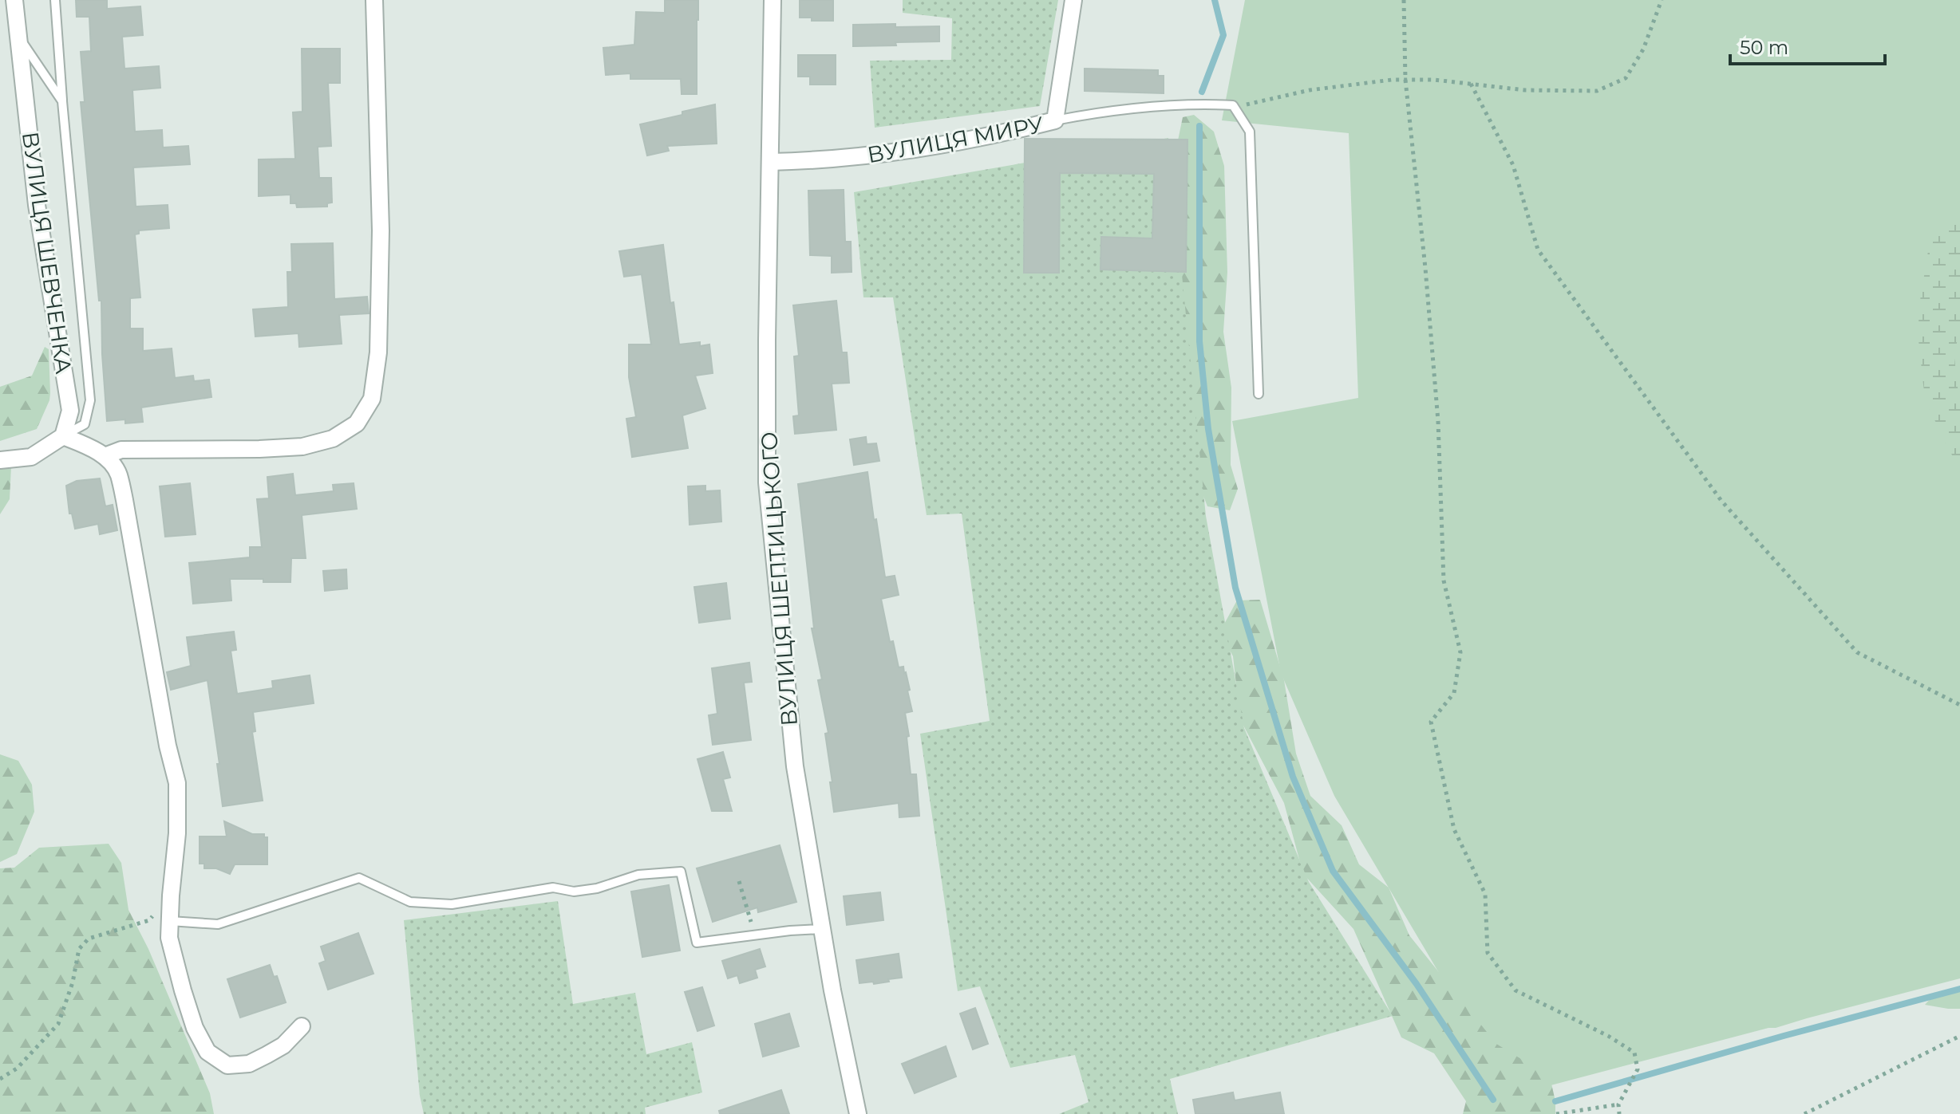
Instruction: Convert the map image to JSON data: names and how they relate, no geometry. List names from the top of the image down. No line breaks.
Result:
{"streets":{"street":["ВУЛИЦЯ МИРУ","ВУЛИЦЯ ШЕВЧЕНКА","ВУЛИЦЯ ШЕПТИЦЬКОГО"]},"crossings":[["ВУЛИЦЯ МИРУ","ВУЛИЦЯ ШЕПТИЦЬКОГО"]],"scale_bar":"50 m"}
